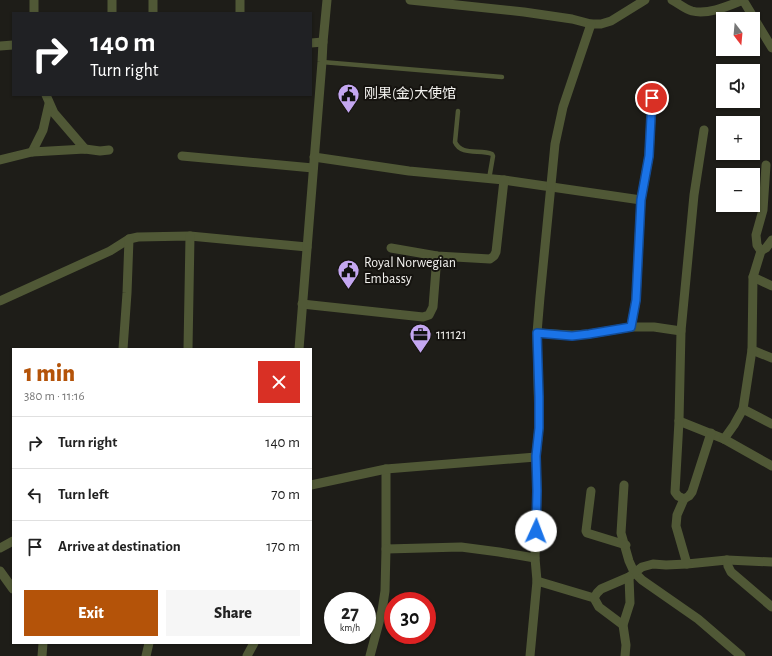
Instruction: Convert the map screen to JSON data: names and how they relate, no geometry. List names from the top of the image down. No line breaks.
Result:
{"places":{"public building":["刚果(金)大使馆","Royal Norwegian Embassy"],"office":["111121"]},"north":"bottom","page":{"map_buttons":["+","−"],"turn":["140 m","Turn right"],"heading":["1 min","380 m · 11:16"],"list":[{"name":"Turn right","value":"140 m"},{"name":"Turn left","value":"70 m"},{"name":"Arrive at destination","value":"170 m"}],"buttons":["Exit","Share"],"speed":"27 km/h","limit":"30"}}
